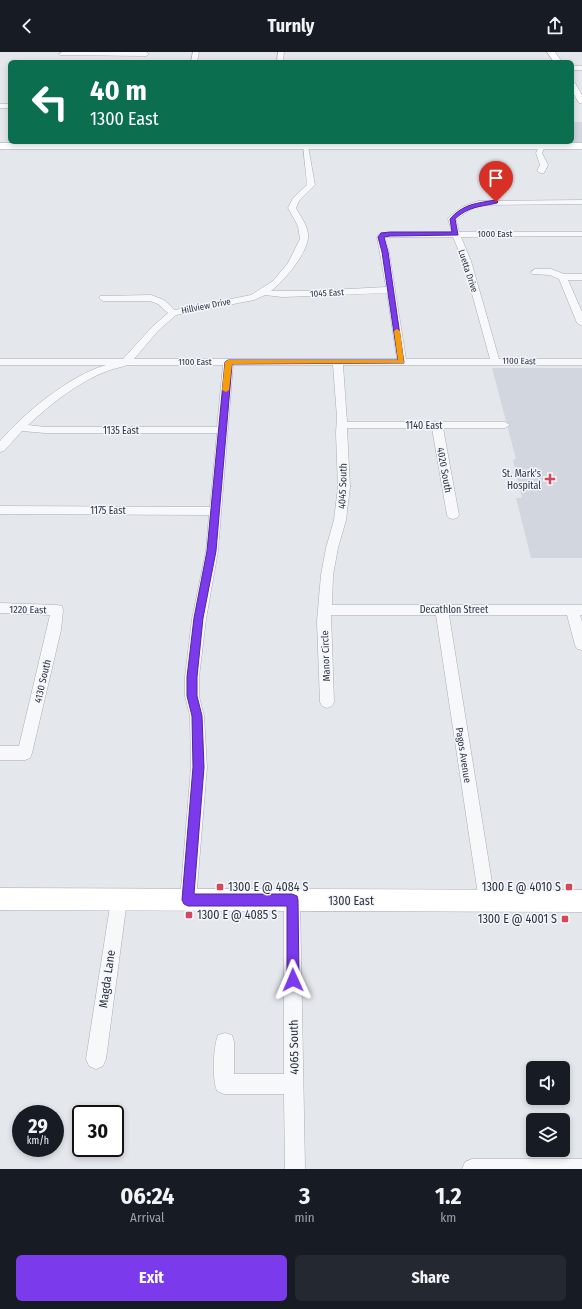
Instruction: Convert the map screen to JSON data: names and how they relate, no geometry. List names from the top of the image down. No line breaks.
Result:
{"streets":{"main road":["1300 East"],"street":["1000 East","Luetta Drive","1045 East","Hillview Drive","1100 East","1140 East","1135 East","4020 South","4045 South","1175 East","1220 East","Decathlon Street","Manor Circle","4130 South","Pagos Avenue","Magda Lane","4065 South"]},"crossings":[["1000 East","Luetta Drive"],["1000 East","1045 East"],["Luetta Drive","1100 East"],["1045 East","Hillview Drive"],["Hillview Drive","1100 East"],["Hillview Drive","1135 East"],["1100 East","4045 South"],["1140 East","4020 South"],["1140 East","4045 South"],["4045 South","Decathlon Street"],["4045 South","Manor Circle"],["1220 East","4130 South"],["Decathlon Street","Manor Circle"],["Decathlon Street","Pagos Avenue"],["Pagos Avenue","1300 East"],["1300 East","Magda Lane"],["1300 East","4065 South"]],"places":{"health":["St. Mark's Hospital"],"transit":["1300 E @ 4084 S","1300 E @ 4010 S","1300 E @ 4085 S","1300 E @ 4001 S"]},"page":{"header":"Turnly","turn":["40 m","1300 East"],"speed":"29 km/h","limit":"30","eta":["06:24","Arrival","3","min","1.2","km"],"buttons":["Exit","Share"]}}
